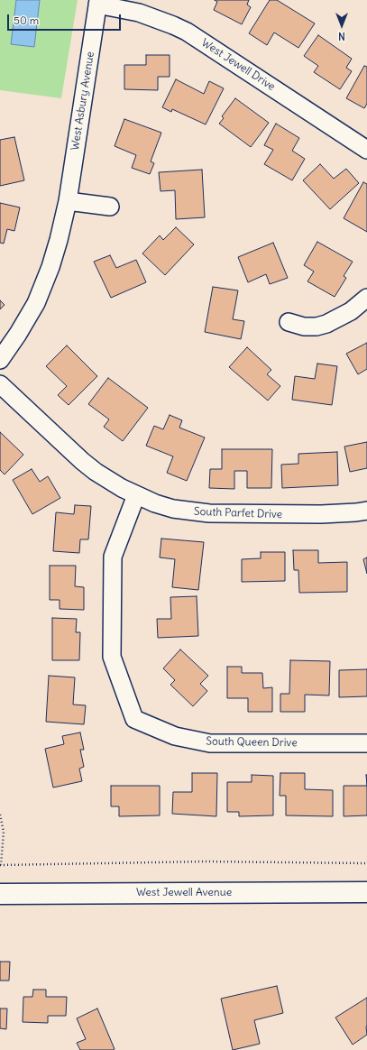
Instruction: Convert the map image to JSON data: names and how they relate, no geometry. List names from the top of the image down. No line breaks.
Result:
{"streets":{"main road":["West Jewell Avenue"],"street":["West Jewell Drive","West Asbury Avenue","South Parfet Drive","South Queen Drive"]},"crossings":[["West Jewell Drive","West Asbury Avenue"],["South Parfet Drive","South Queen Drive"]],"scale_bar":"50 m","north":"bottom"}
